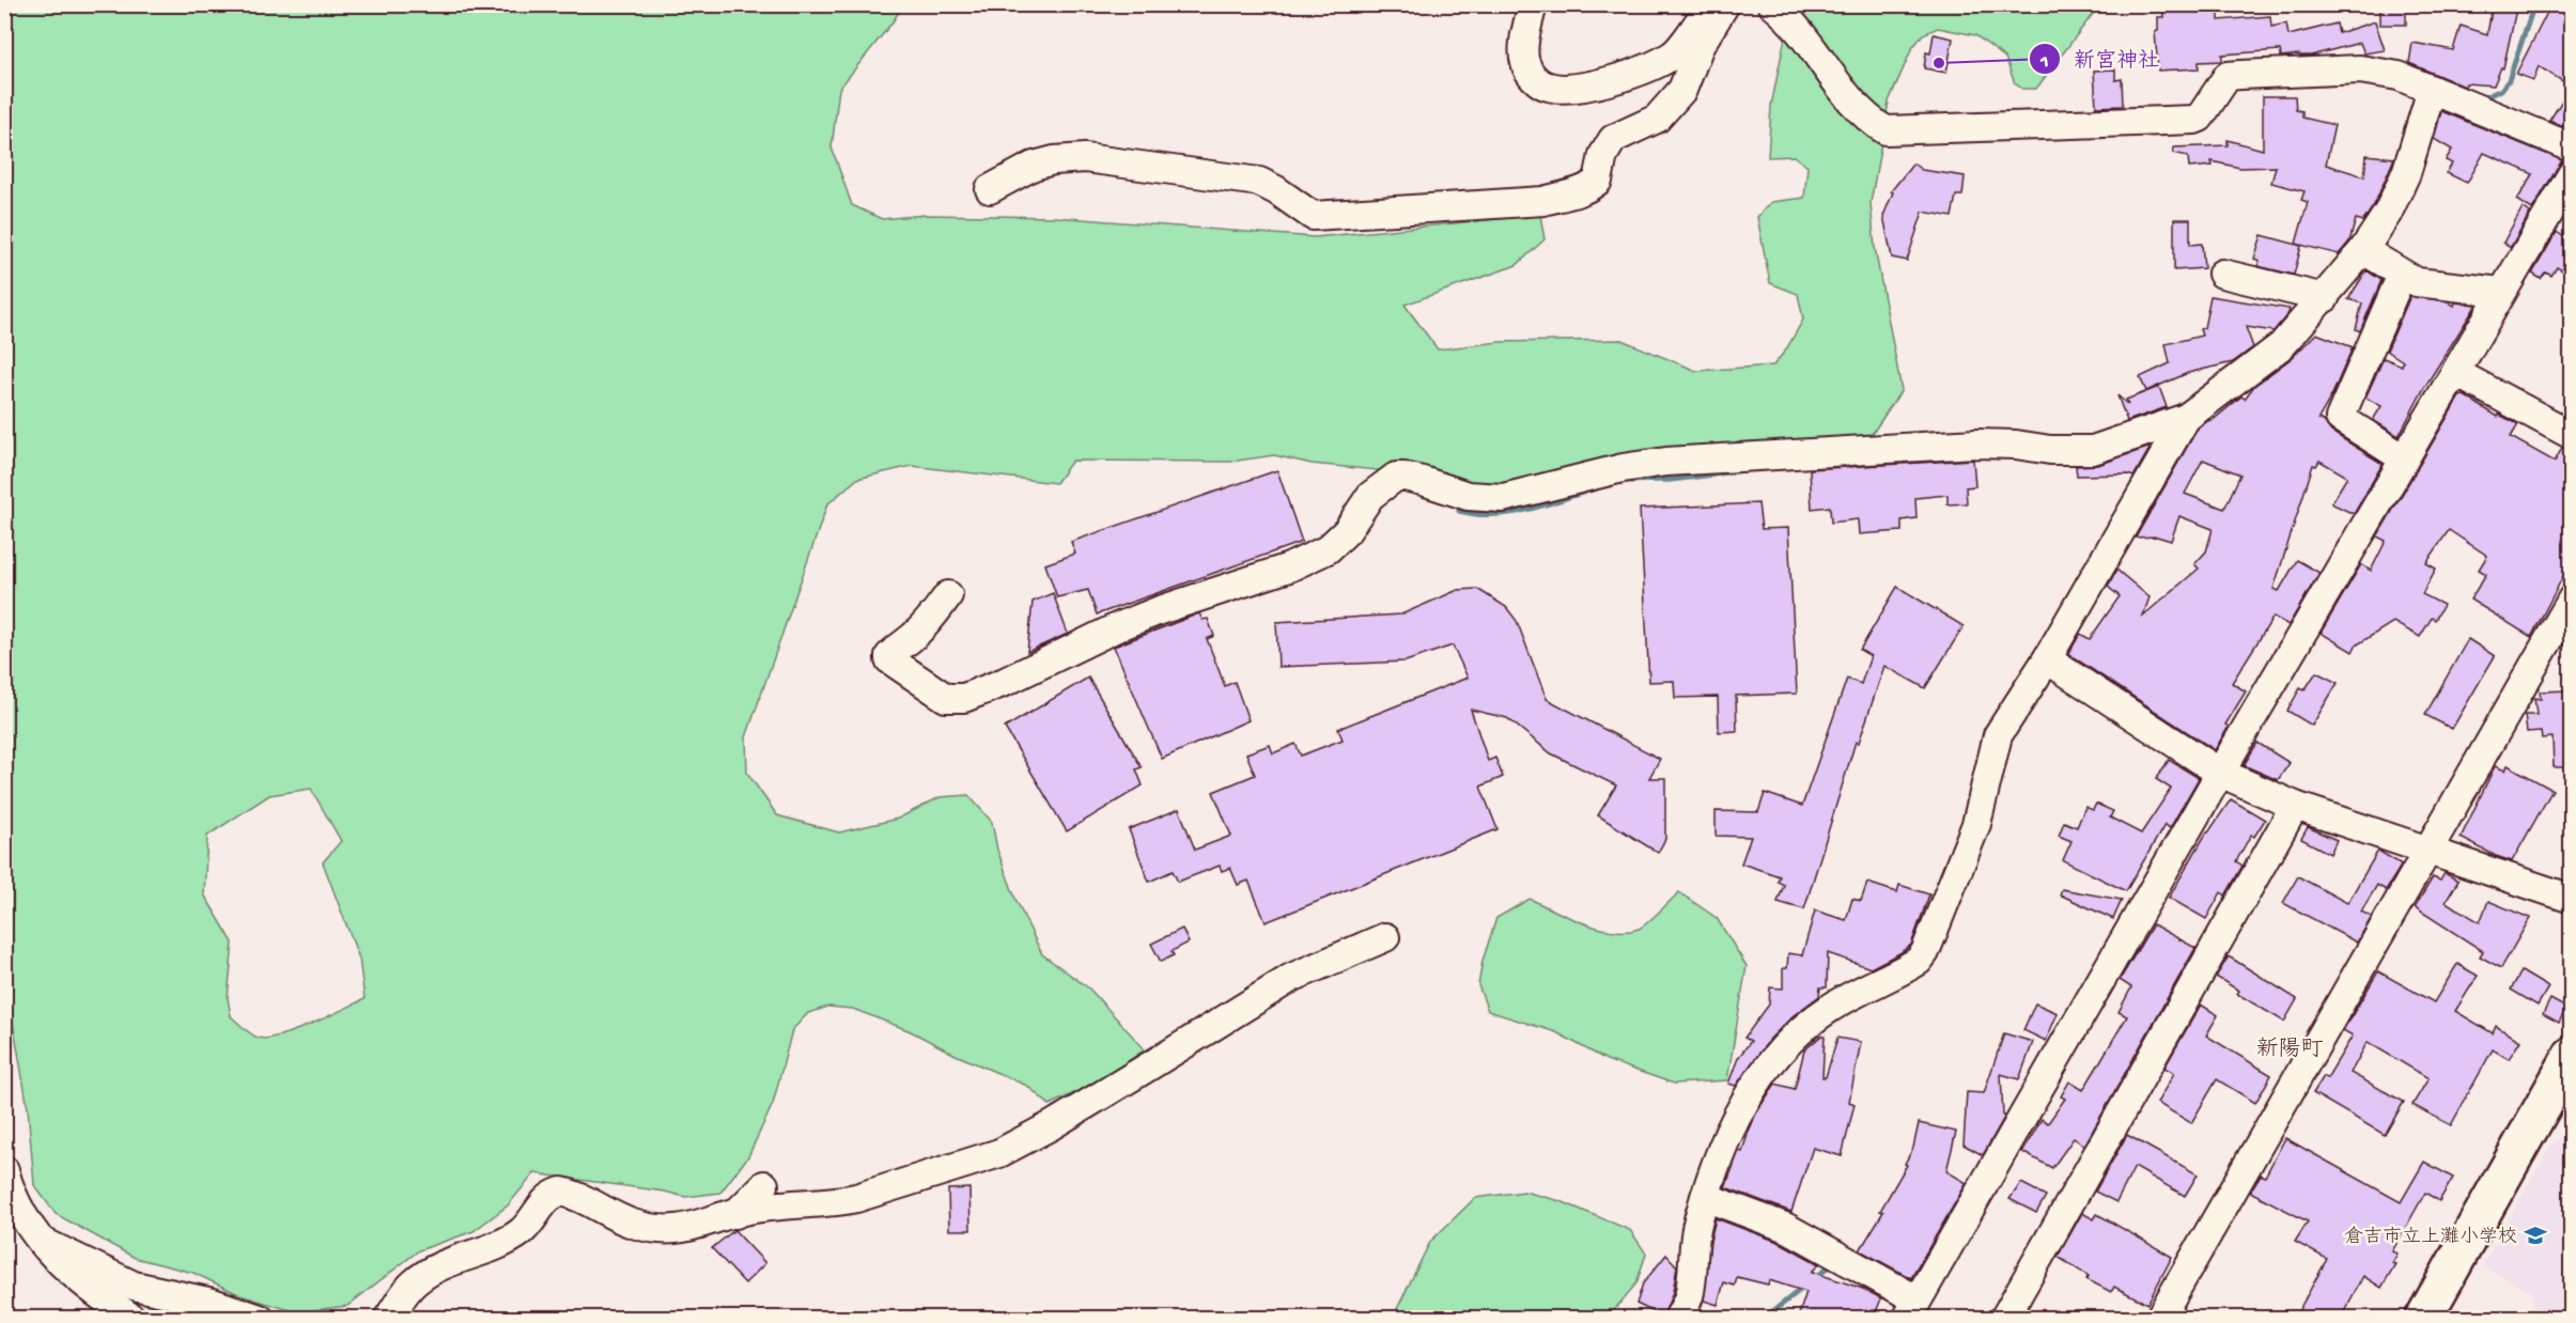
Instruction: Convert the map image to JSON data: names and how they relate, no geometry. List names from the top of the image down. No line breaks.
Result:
{"districts":["新陽町"],"places":{"other":["新宮神社"],"school or university":["倉吉市立上灘小学校"]}}
